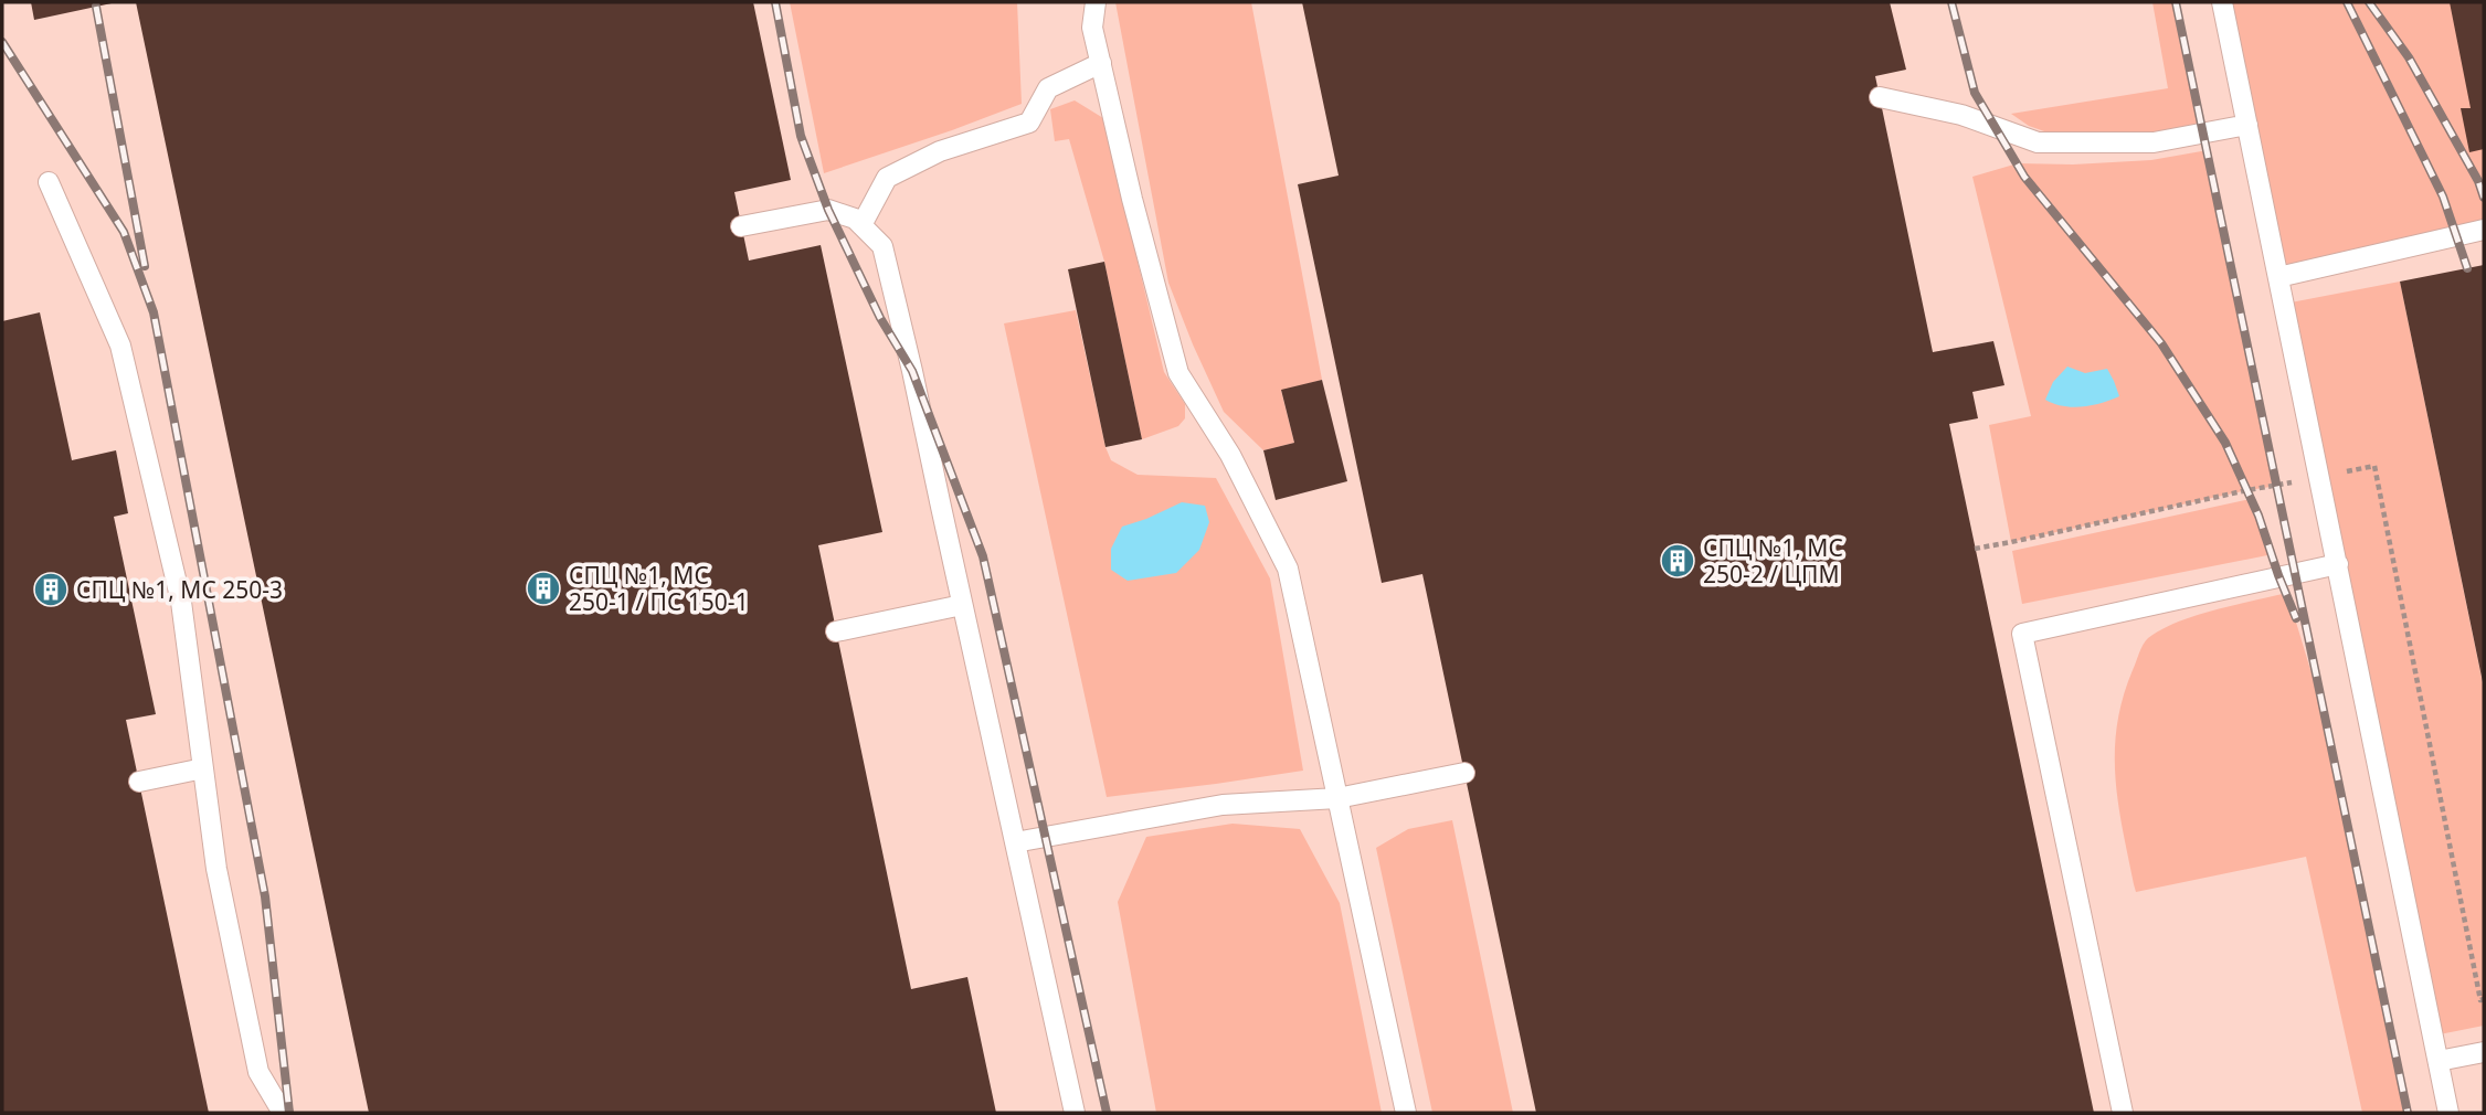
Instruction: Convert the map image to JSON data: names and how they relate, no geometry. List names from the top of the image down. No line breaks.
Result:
{"places":{"building":["СПЦ №1, МС 250-2 / ЦПМ","СПЦ №1, МС 250-1 / ПС 150-1","СПЦ №1, МС 250-3"]}}
